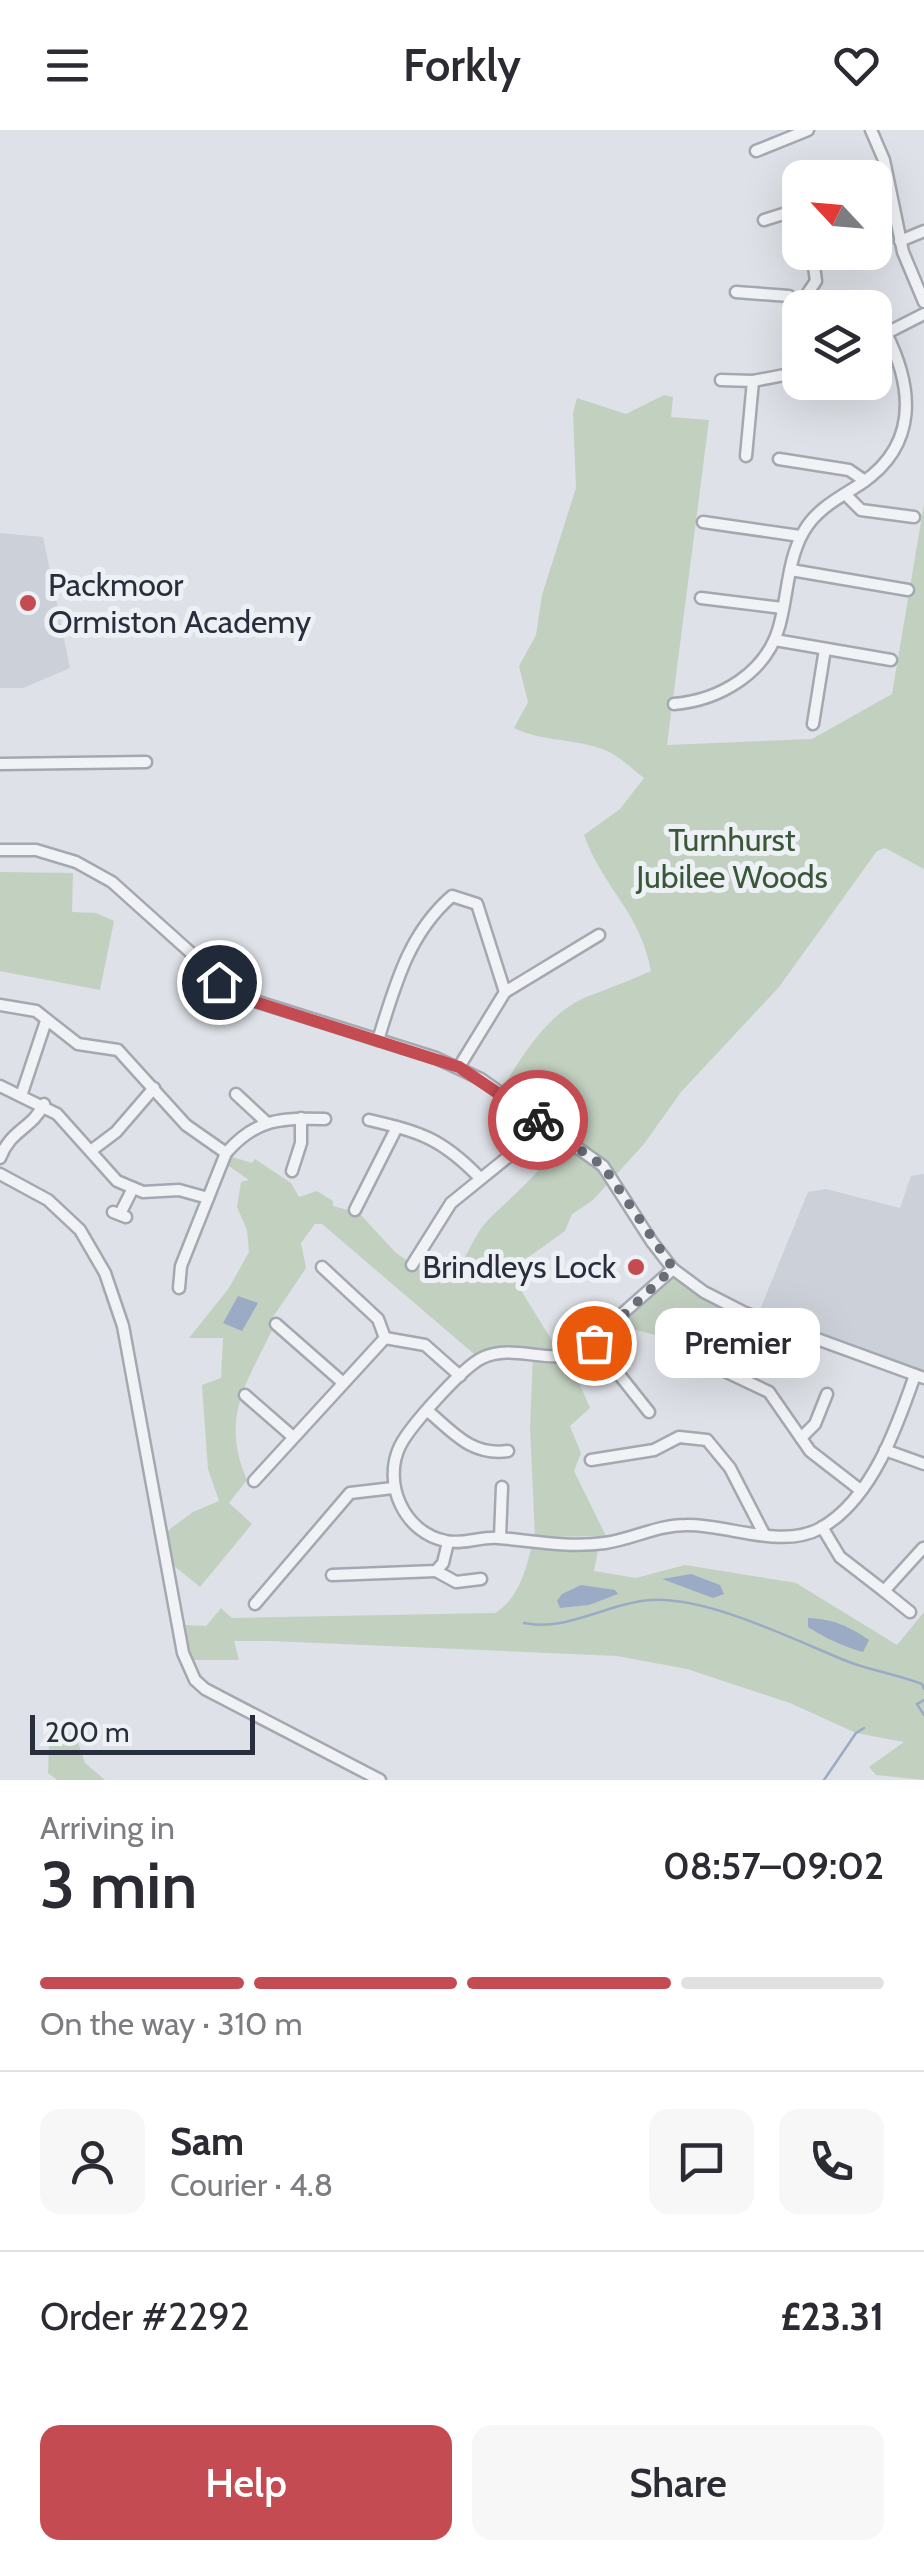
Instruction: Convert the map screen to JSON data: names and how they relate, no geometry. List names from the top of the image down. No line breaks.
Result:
{"parks":["Turnhurst Jubilee Woods"],"places":["Packmoor Ormiston Academy","Brindleys Lock","Premier"],"scale_bar":"200 m","north":"top left","page":{"header":"Forkly","bubble":"Premier","scale":"200 m","heading":["3 min","Arriving in","08:57–09:02"],"panel":["Sam","Courier · 4.8","Order #2292","£23.31"],"bar":"On the way · 310 m","buttons":["Help","Share"]}}
